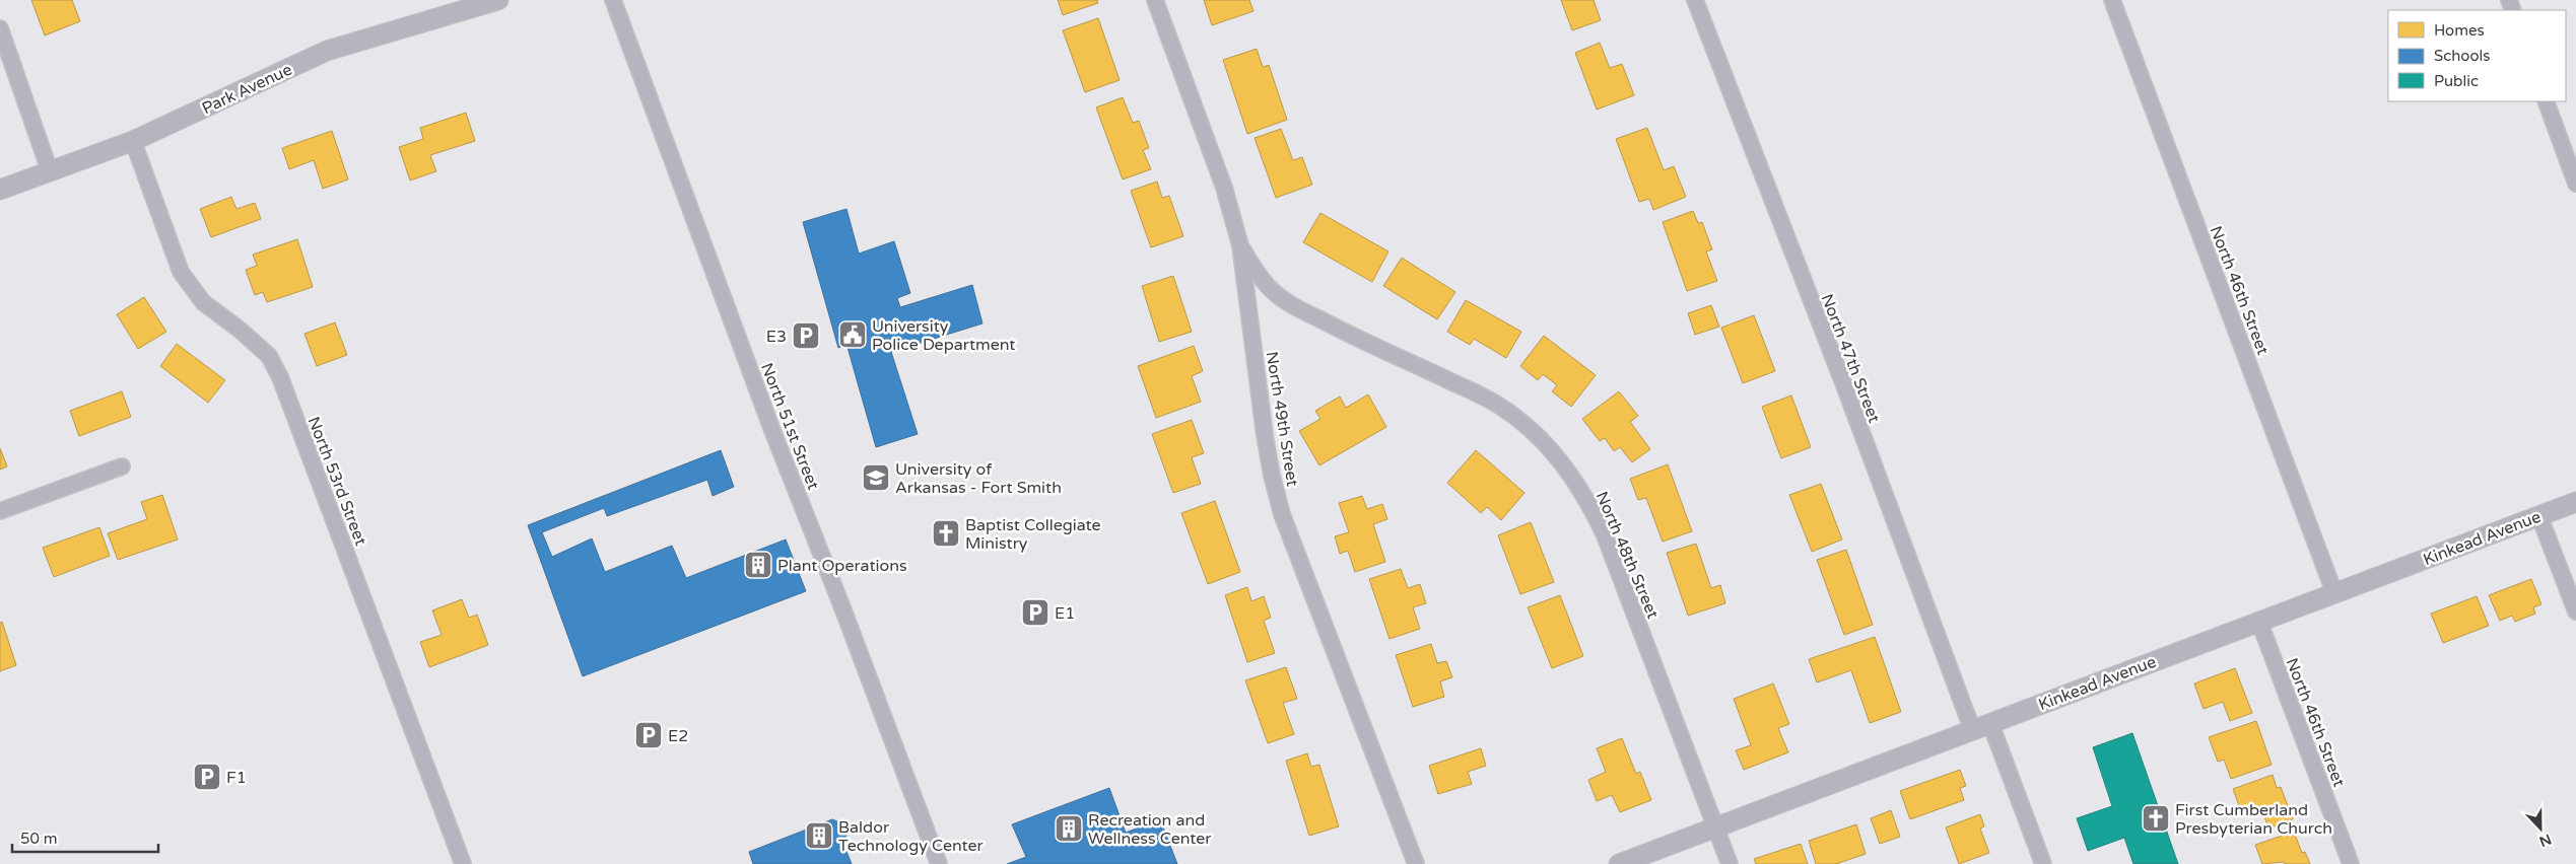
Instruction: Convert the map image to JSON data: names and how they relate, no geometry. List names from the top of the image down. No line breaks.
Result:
{"streets":{"street":["Park Avenue","North 46th Street","North 47th Street","North 49th Street","North 51st Street","North 53rd Street","Kinkead Avenue","North 48th Street"]},"crossings":[["Park Avenue","North 53rd Street"],["North 46th Street","Kinkead Avenue"],["North 47th Street","Kinkead Avenue"],["North 49th Street","North 48th Street"],["Kinkead Avenue","North 48th Street"]],"places":{"public building":["University Police Department"],"parking":["E3","E1","E2","F1"],"school or university":["University of Arkansas - Fort Smith"],"church":["Baptist Collegiate Ministry","First Cumberland Presbyterian Church"],"building":["Plant Operations","Recreation and Wellness Center","Baldor Technology Center"]},"legend":["Homes","Schools","Public"],"scale_bar":"50 m","north":"bottom"}
